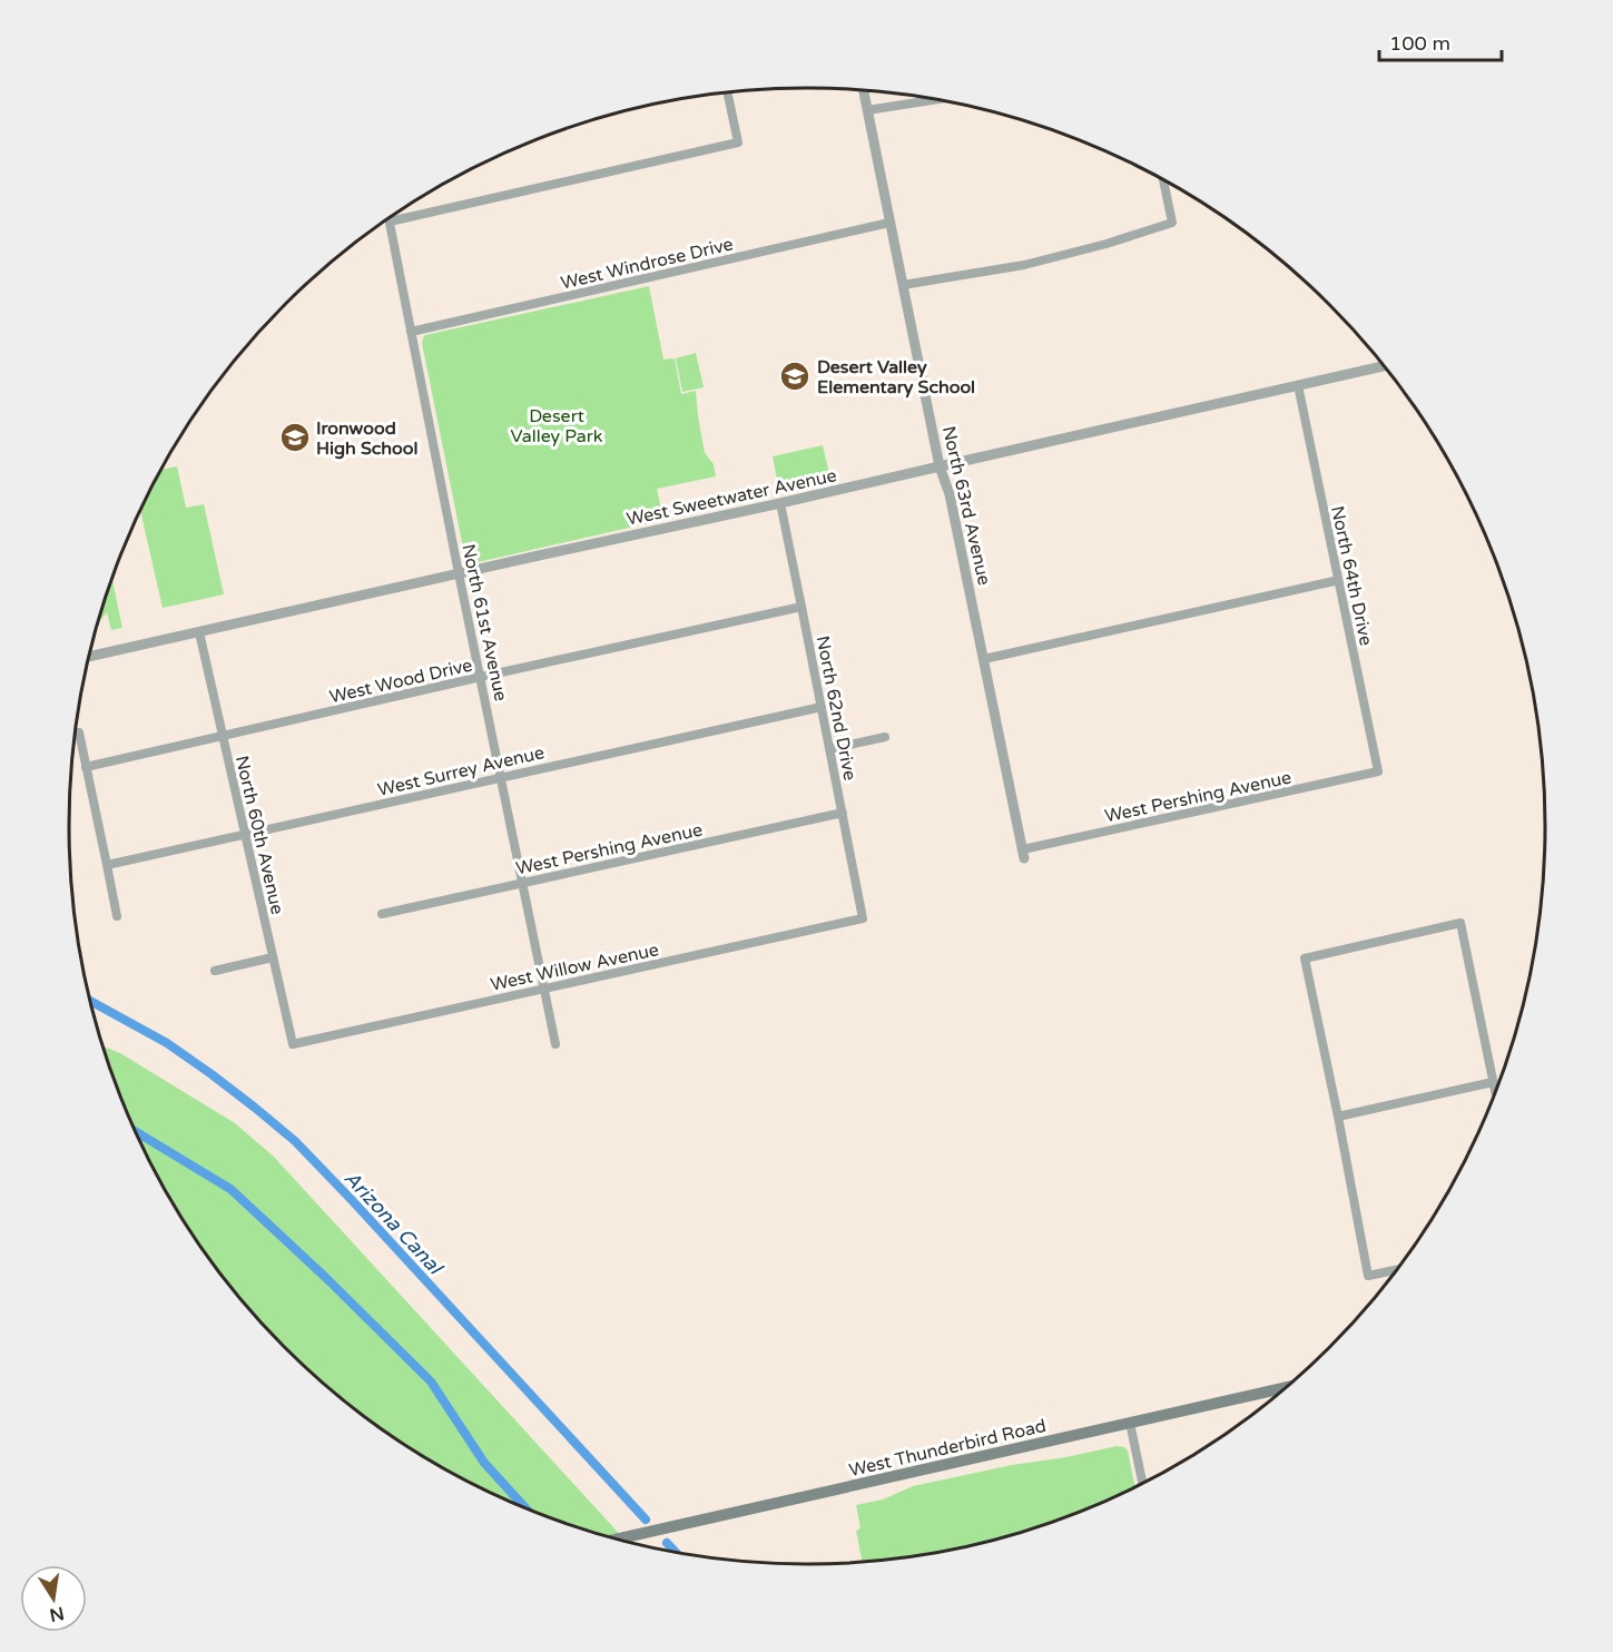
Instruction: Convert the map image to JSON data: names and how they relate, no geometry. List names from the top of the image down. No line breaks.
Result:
{"streets":{"main road":["West Thunderbird Road"],"street":["West Windrose Drive","West Sweetwater Avenue","North 63rd Avenue","North 64th Drive","North 61st Avenue","West Wood Drive","North 62nd Drive","West Surrey Avenue","West Pershing Avenue","North 60th Avenue","West Willow Avenue"]},"crossings":[["West Windrose Drive","North 63rd Avenue"],["West Windrose Drive","North 61st Avenue"],["West Sweetwater Avenue","North 63rd Avenue"],["West Sweetwater Avenue","North 64th Drive"],["West Sweetwater Avenue","North 61st Avenue"],["West Sweetwater Avenue","North 62nd Drive"],["West Sweetwater Avenue","North 60th Avenue"],["North 63rd Avenue","West Pershing Avenue"],["North 64th Drive","West Pershing Avenue"],["North 61st Avenue","West Wood Drive"],["North 61st Avenue","West Surrey Avenue"],["North 61st Avenue","West Pershing Avenue"],["North 61st Avenue","West Willow Avenue"],["West Wood Drive","North 62nd Drive"],["West Wood Drive","North 60th Avenue"],["North 62nd Drive","West Surrey Avenue"],["North 62nd Drive","West Pershing Avenue"],["North 62nd Drive","West Willow Avenue"],["West Surrey Avenue","North 60th Avenue"],["North 60th Avenue","West Willow Avenue"]],"water":["Arizona Canal"],"parks":["Desert Valley Park"],"places":{"school or university":["Desert Valley Elementary School","Ironwood High School"]},"scale_bar":"100 m","north":"bottom"}
